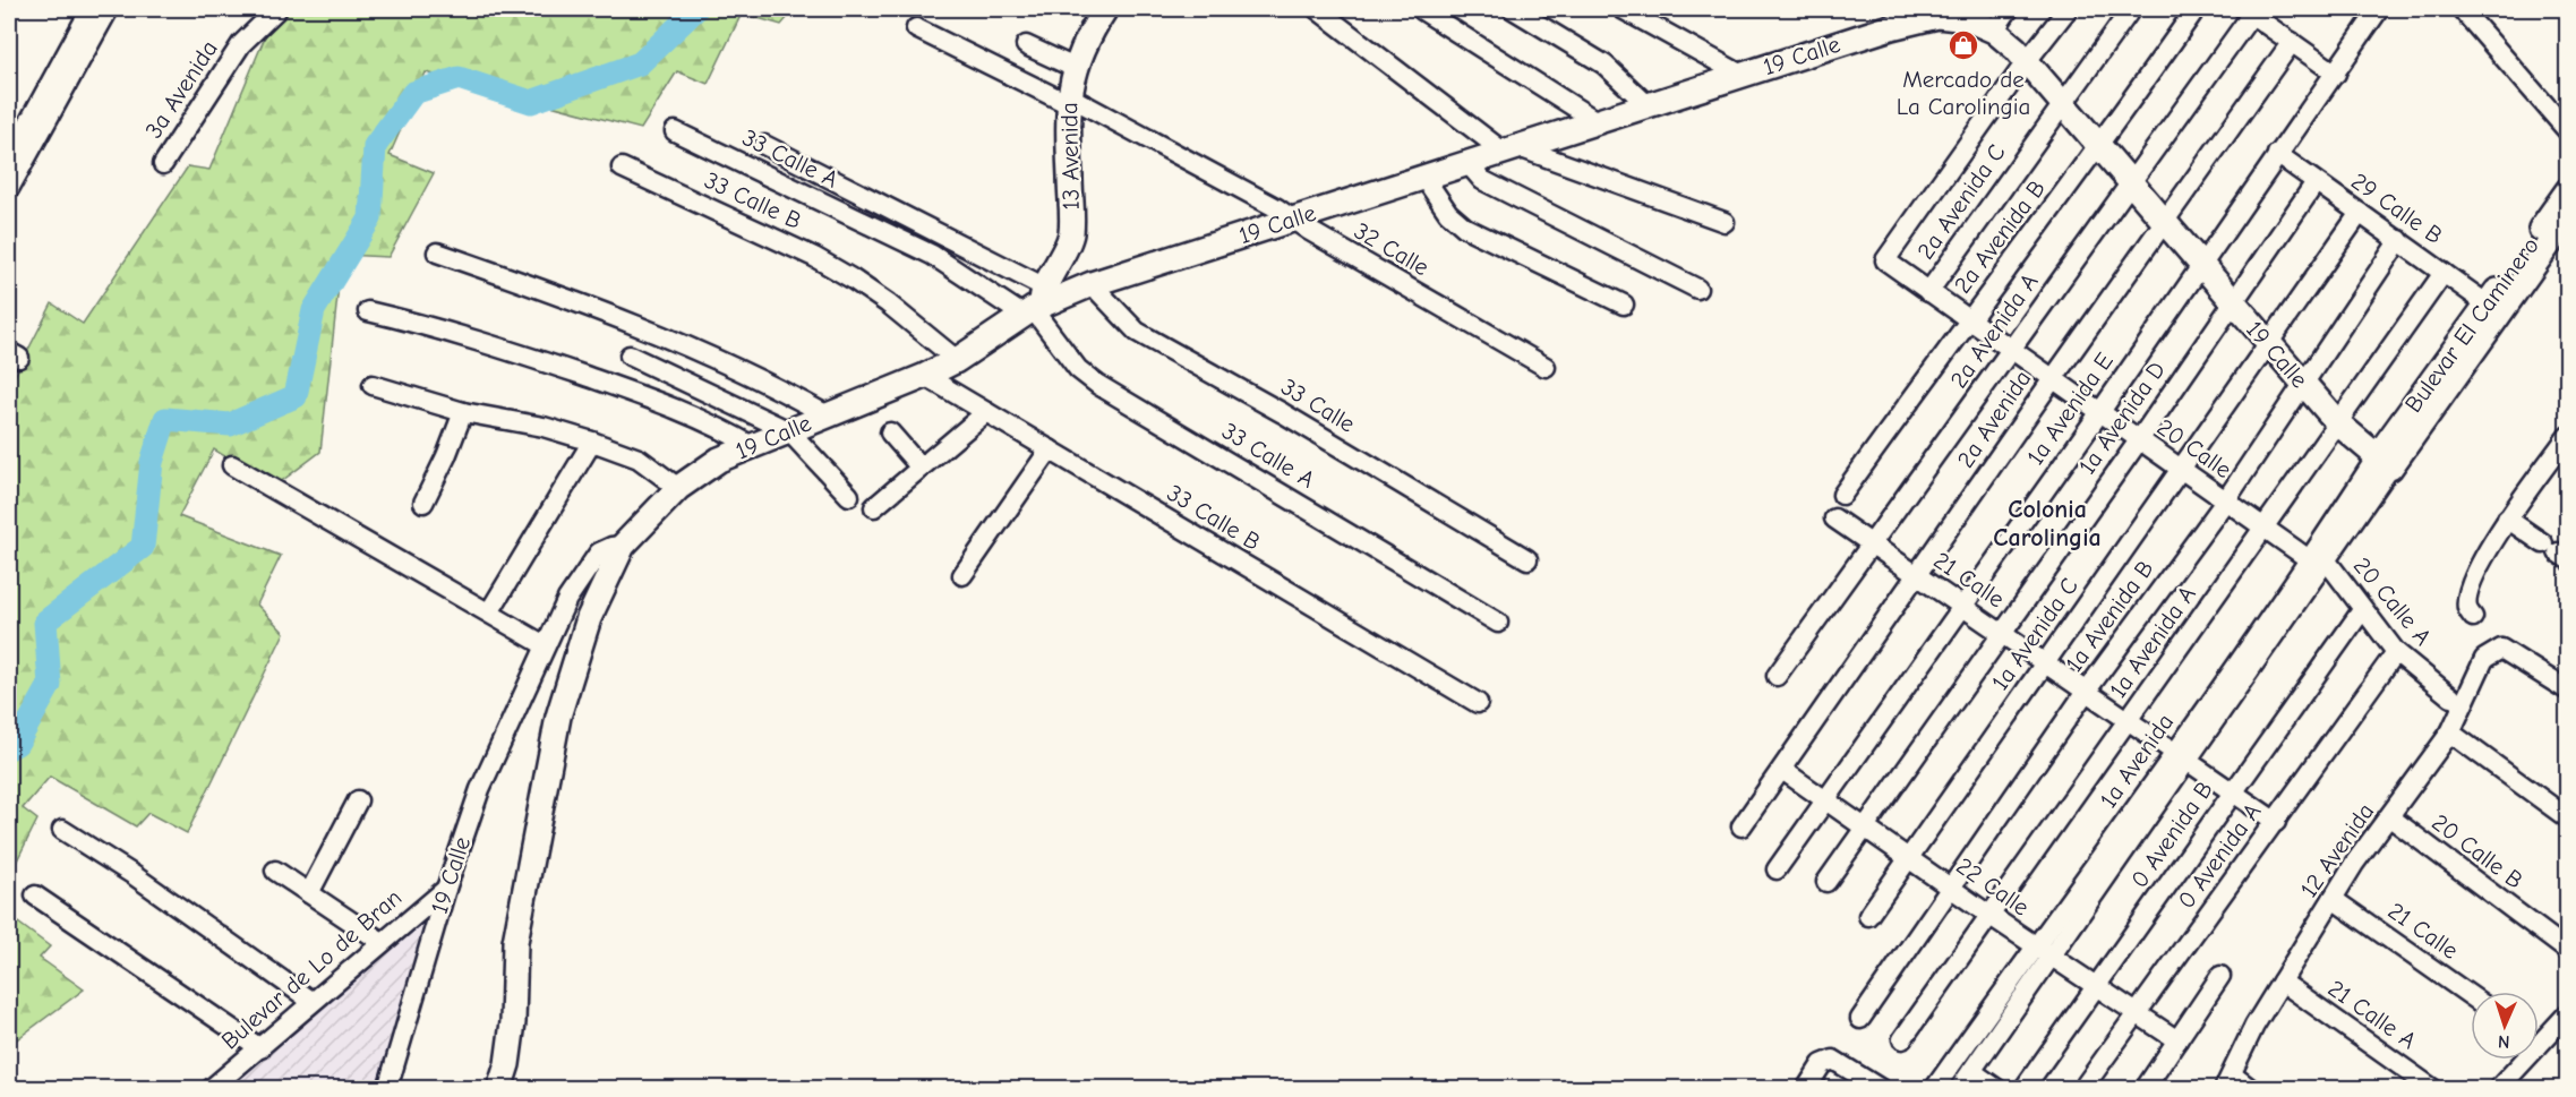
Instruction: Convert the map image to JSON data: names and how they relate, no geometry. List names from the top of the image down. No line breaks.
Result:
{"streets":{"main road":["19 Calle","13 Avenida","Bulevar El Caminero"],"street":["3a Avenida","33 Calle A","33 Calle B","2a Avenida C","29 Calle B","2a Avenida B","32 Calle","2a Avenida A","33 Calle","1a Avenida E","1a Avenida D","2a Avenida","20 Calle","21 Calle","20 Calle A","1a Avenida B","1a Avenida C","1a Avenida A","1a Avenida","0 Avenida B","12 Avenida","20 Calle B","0 Avenida A","22 Calle","Bulevar de Lo de Bran","21 Calle A"]},"crossings":[["19 Calle","13 Avenida"],["19 Calle","33 Calle A"],["19 Calle","33 Calle B"],["19 Calle","2a Avenida C"],["19 Calle","2a Avenida B"],["19 Calle","32 Calle"],["19 Calle","Bulevar El Caminero"],["19 Calle","2a Avenida A"],["19 Calle","33 Calle"],["19 Calle","1a Avenida E"],["19 Calle","1a Avenida D"],["19 Calle","2a Avenida"],["19 Calle","20 Calle"],["19 Calle","1a Avenida B"],["19 Calle","1a Avenida C"],["19 Calle","1a Avenida A"],["19 Calle","1a Avenida"],["19 Calle","Bulevar de Lo de Bran"],["13 Avenida","33 Calle A"],["13 Avenida","32 Calle"],["2a Avenida C","20 Calle"],["29 Calle B","Bulevar El Caminero"],["29 Calle B","1a Avenida E"],["29 Calle B","1a Avenida D"],["29 Calle B","1a Avenida B"],["29 Calle B","1a Avenida C"],["29 Calle B","1a Avenida A"],["2a Avenida B","20 Calle"],["Bulevar El Caminero","1a Avenida"],["2a Avenida A","20 Calle"],["2a Avenida A","21 Calle"],["1a Avenida E","20 Calle"],["1a Avenida E","21 Calle"],["1a Avenida E","22 Calle"],["1a Avenida D","20 Calle"],["1a Avenida D","21 Calle"],["1a Avenida D","22 Calle"],["2a Avenida","20 Calle"],["2a Avenida","21 Calle"],["2a Avenida","22 Calle"],["20 Calle","20 Calle A"],["20 Calle","1a Avenida B"],["20 Calle","1a Avenida C"],["20 Calle","1a Avenida A"],["20 Calle","1a Avenida"],["21 Calle","1a Avenida B"],["21 Calle","1a Avenida C"],["21 Calle","1a Avenida A"],["21 Calle","1a Avenida"],["21 Calle","0 Avenida B"],["21 Calle","12 Avenida"],["21 Calle","0 Avenida A"],["20 Calle A","1a Avenida"],["20 Calle A","0 Avenida B"],["20 Calle A","0 Avenida A"],["1a Avenida B","22 Calle"],["1a Avenida C","22 Calle"],["1a Avenida A","22 Calle"],["1a Avenida","22 Calle"],["0 Avenida B","22 Calle"],["12 Avenida","20 Calle B"],["12 Avenida","21 Calle A"],["0 Avenida A","22 Calle"]],"districts":["Colonia Carolingia"],"places":{"shop":["Mercado de La Carolingia"]},"north":"bottom"}
